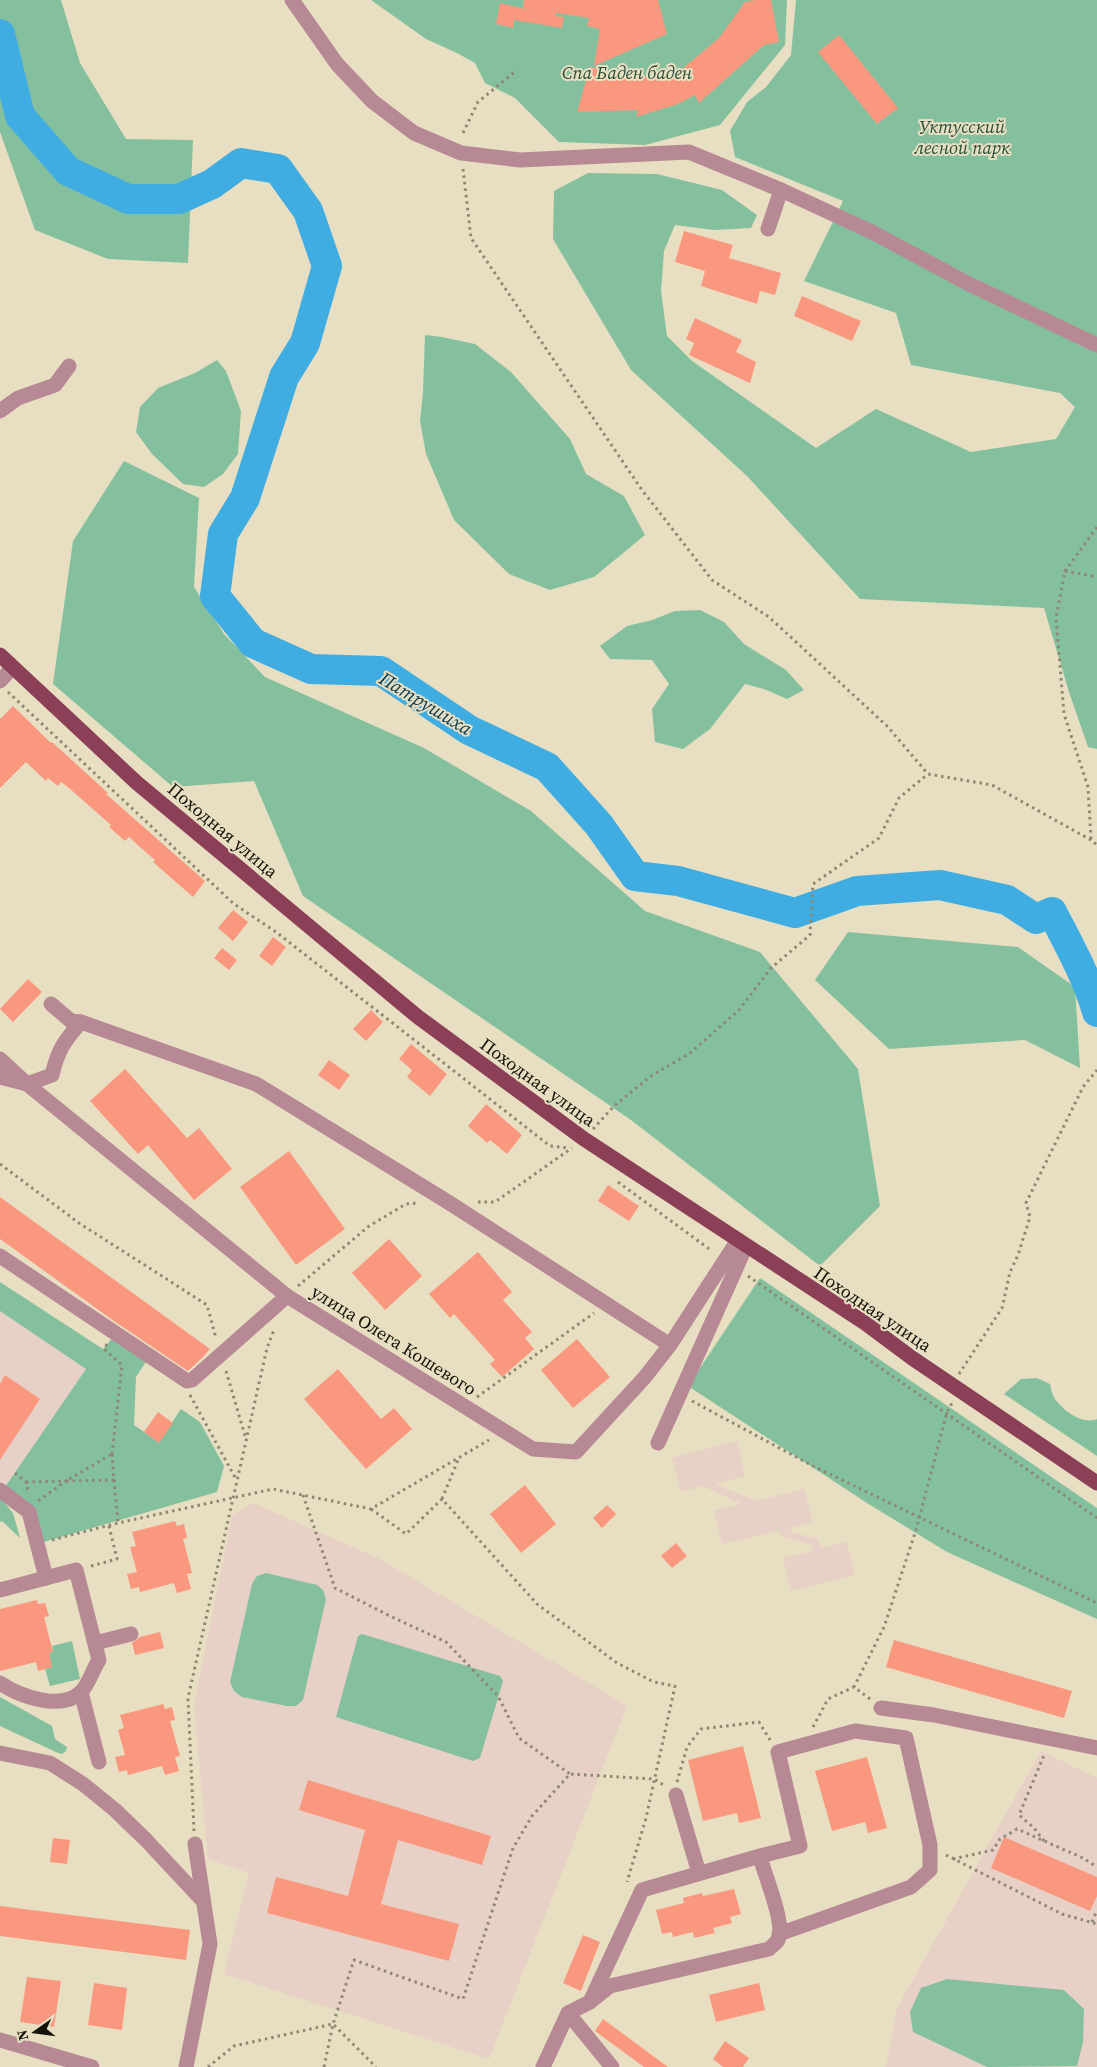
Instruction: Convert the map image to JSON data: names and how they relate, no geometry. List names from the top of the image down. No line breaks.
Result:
{"streets":{"main road":["Походная улица"],"street":["улица Олега Кошевого"]},"crossings":[["Походная улица","улица Олега Кошевого"]],"water":["Патрушиха"],"parks":["Спа Баден баден","Уктусский лесной парк"],"north":"left"}
